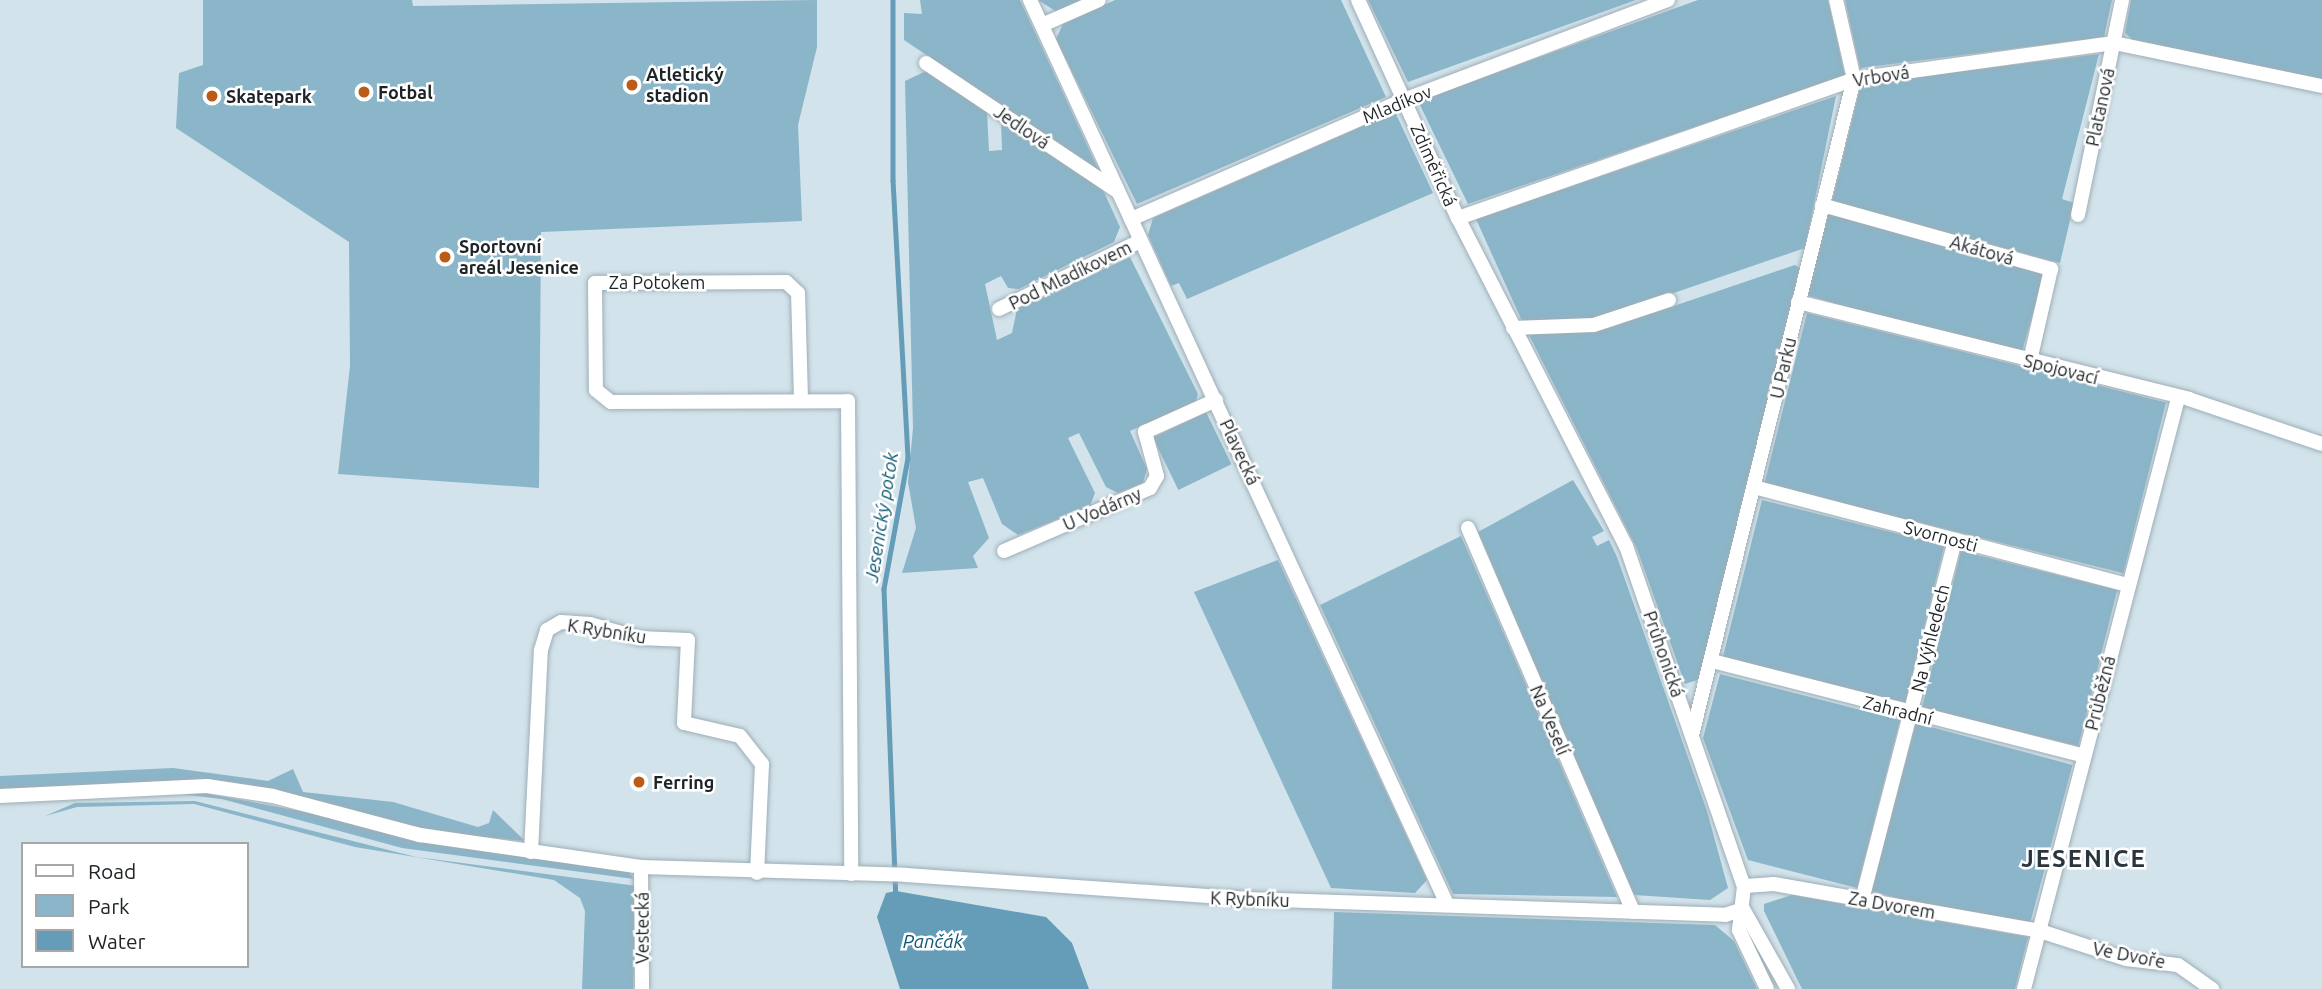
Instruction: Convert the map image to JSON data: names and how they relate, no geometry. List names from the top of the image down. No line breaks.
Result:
{"streets":{"street":["Vrbová","Mladíkov","Platanová","Jedlová","Zdiměřická","Akátová","Pod Mladíkovem","Za Potokem","U Parku","Spojovací","Plavecká","U Vodárny","Svornosti","K Rybníku","Na Výhledech","Průhonická","Průběžná","Zahradní","Na Veselí","Za Dvorem","Vestecká","Ve Dvoře"]},"crossings":[["Vrbová","Platanová"],["Vrbová","Zdiměřická"],["Vrbová","U Parku"],["Mladíkov","Zdiměřická"],["Mladíkov","Plavecká"],["Jedlová","Plavecká"],["Zdiměřická","Průhonická"],["Akátová","U Parku"],["Akátová","Spojovací"],["Pod Mladíkovem","Plavecká"],["Za Potokem","K Rybníku"],["U Parku","Spojovací"],["U Parku","Svornosti"],["U Parku","Průhonická"],["U Parku","Zahradní"],["Spojovací","Průběžná"],["Plavecká","U Vodárny"],["Plavecká","K Rybníku"],["Svornosti","Na Výhledech"],["Svornosti","Průběžná"],["K Rybníku","Průhonická"],["K Rybníku","Na Veselí"],["K Rybníku","Vestecká"],["Na Výhledech","Zahradní"],["Na Výhledech","Za Dvorem"],["Průhonická","Za Dvorem"],["Průběžná","Zahradní"],["Průběžná","Za Dvorem"],["Průběžná","Ve Dvoře"],["Za Dvorem","Ve Dvoře"]],"districts":["JESENICE"],"water":["Jesenický potok","Pančák"],"places":["Atletický stadion","Fotbal","Skatepark","Sportovní areál Jesenice","Ferring"],"legend":["Road","Park","Water"]}
